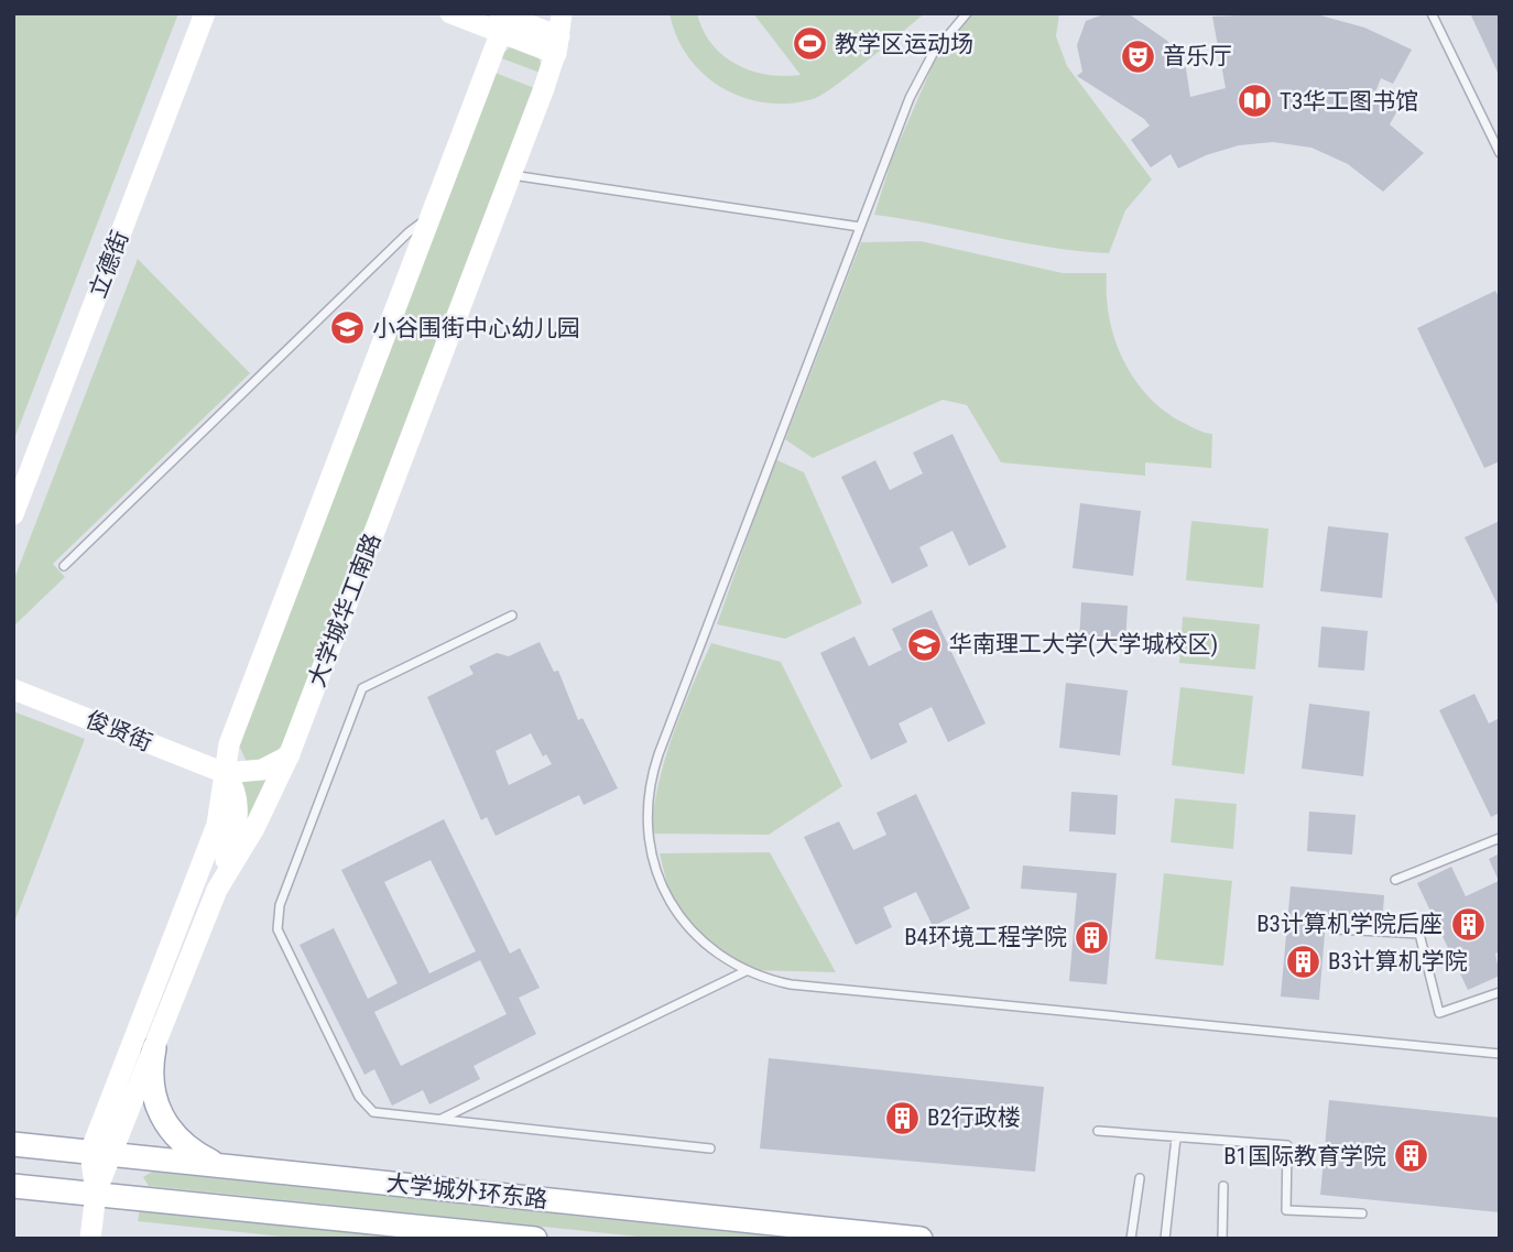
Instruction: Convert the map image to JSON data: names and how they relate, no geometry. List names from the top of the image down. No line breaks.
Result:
{"streets":{"main road":["立德街","大学城华工南路","俊贤街","大学城外环东路"]},"crossings":[["大学城华工南路","俊贤街"],["大学城华工南路","大学城外环东路"]],"places":{"sports":["教学区运动场"],"theatre":["音乐厅"],"library":["T3华工图书馆"],"school or university":["小谷围街中心幼儿园","华南理工大学(大学城校区)"],"building":["B3计算机学院后座","B4环境工程学院","B3计算机学院","B2行政楼","B1国际教育学院"]}}
